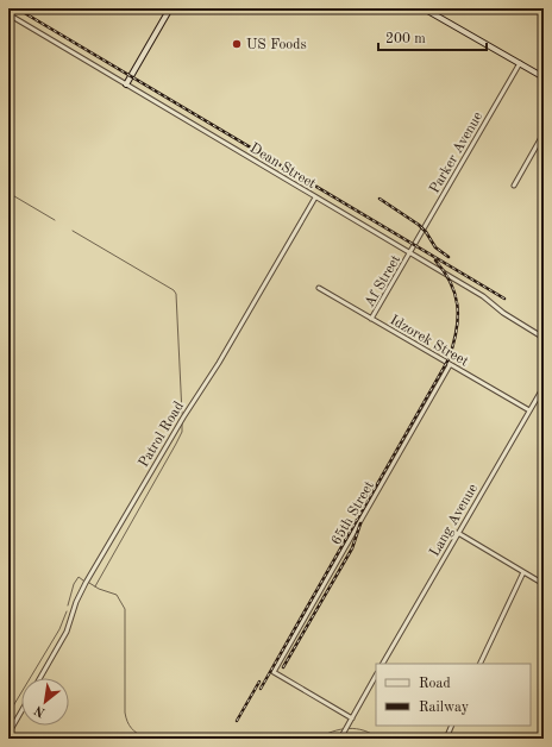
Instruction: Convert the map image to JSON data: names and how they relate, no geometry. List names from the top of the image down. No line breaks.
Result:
{"streets":{"street":["Parker Avenue","Dean Street","Af Street","Idzorek Street","Patrol Road","65th Street","Lang Avenue"]},"crossings":[["Parker Avenue","Dean Street"],["Parker Avenue","Af Street"],["Dean Street","Af Street"],["Dean Street","Patrol Road"],["Af Street","Idzorek Street"],["Idzorek Street","65th Street"],["Idzorek Street","Lang Avenue"]],"places":["US Foods"],"legend":["Road","Railway"],"scale_bar":"200 m","north":"bottom left"}
